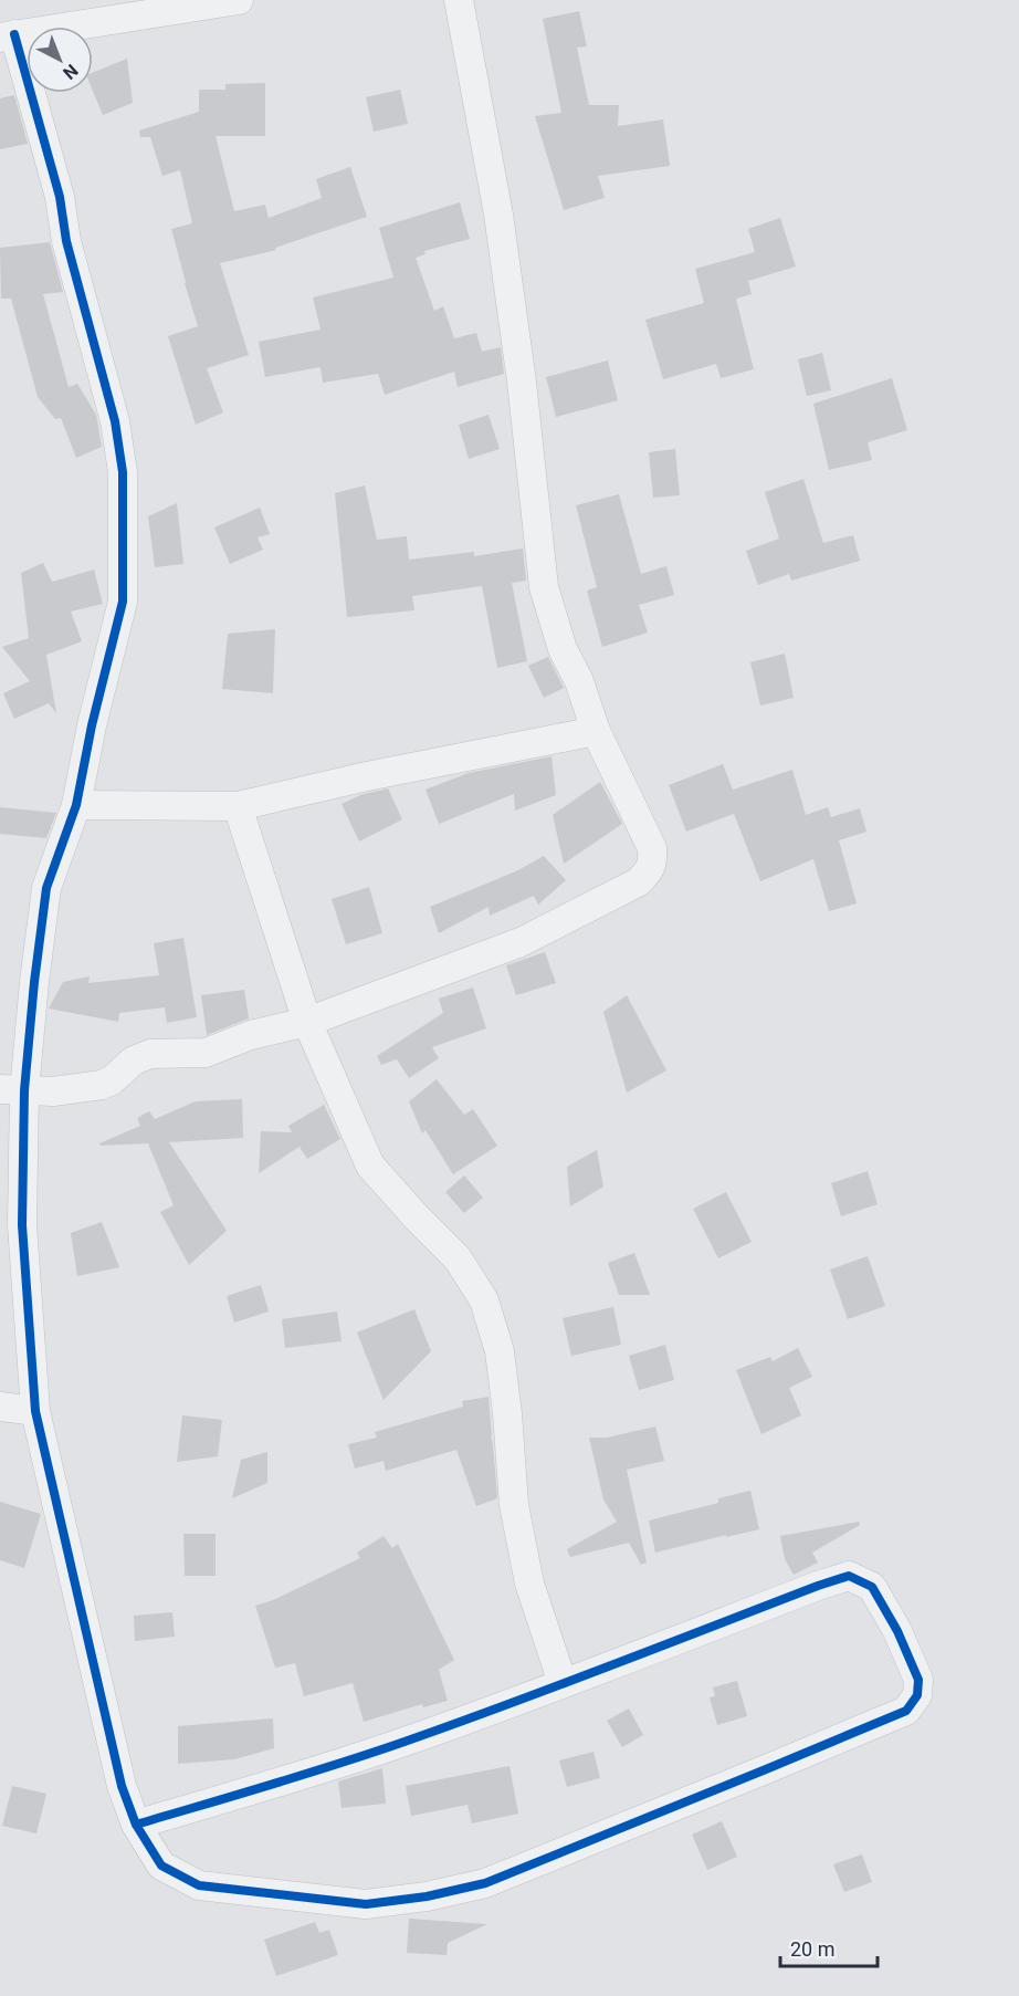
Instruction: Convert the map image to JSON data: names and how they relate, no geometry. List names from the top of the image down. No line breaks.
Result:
{"scale_bar":"20 m","north":"bottom right"}
